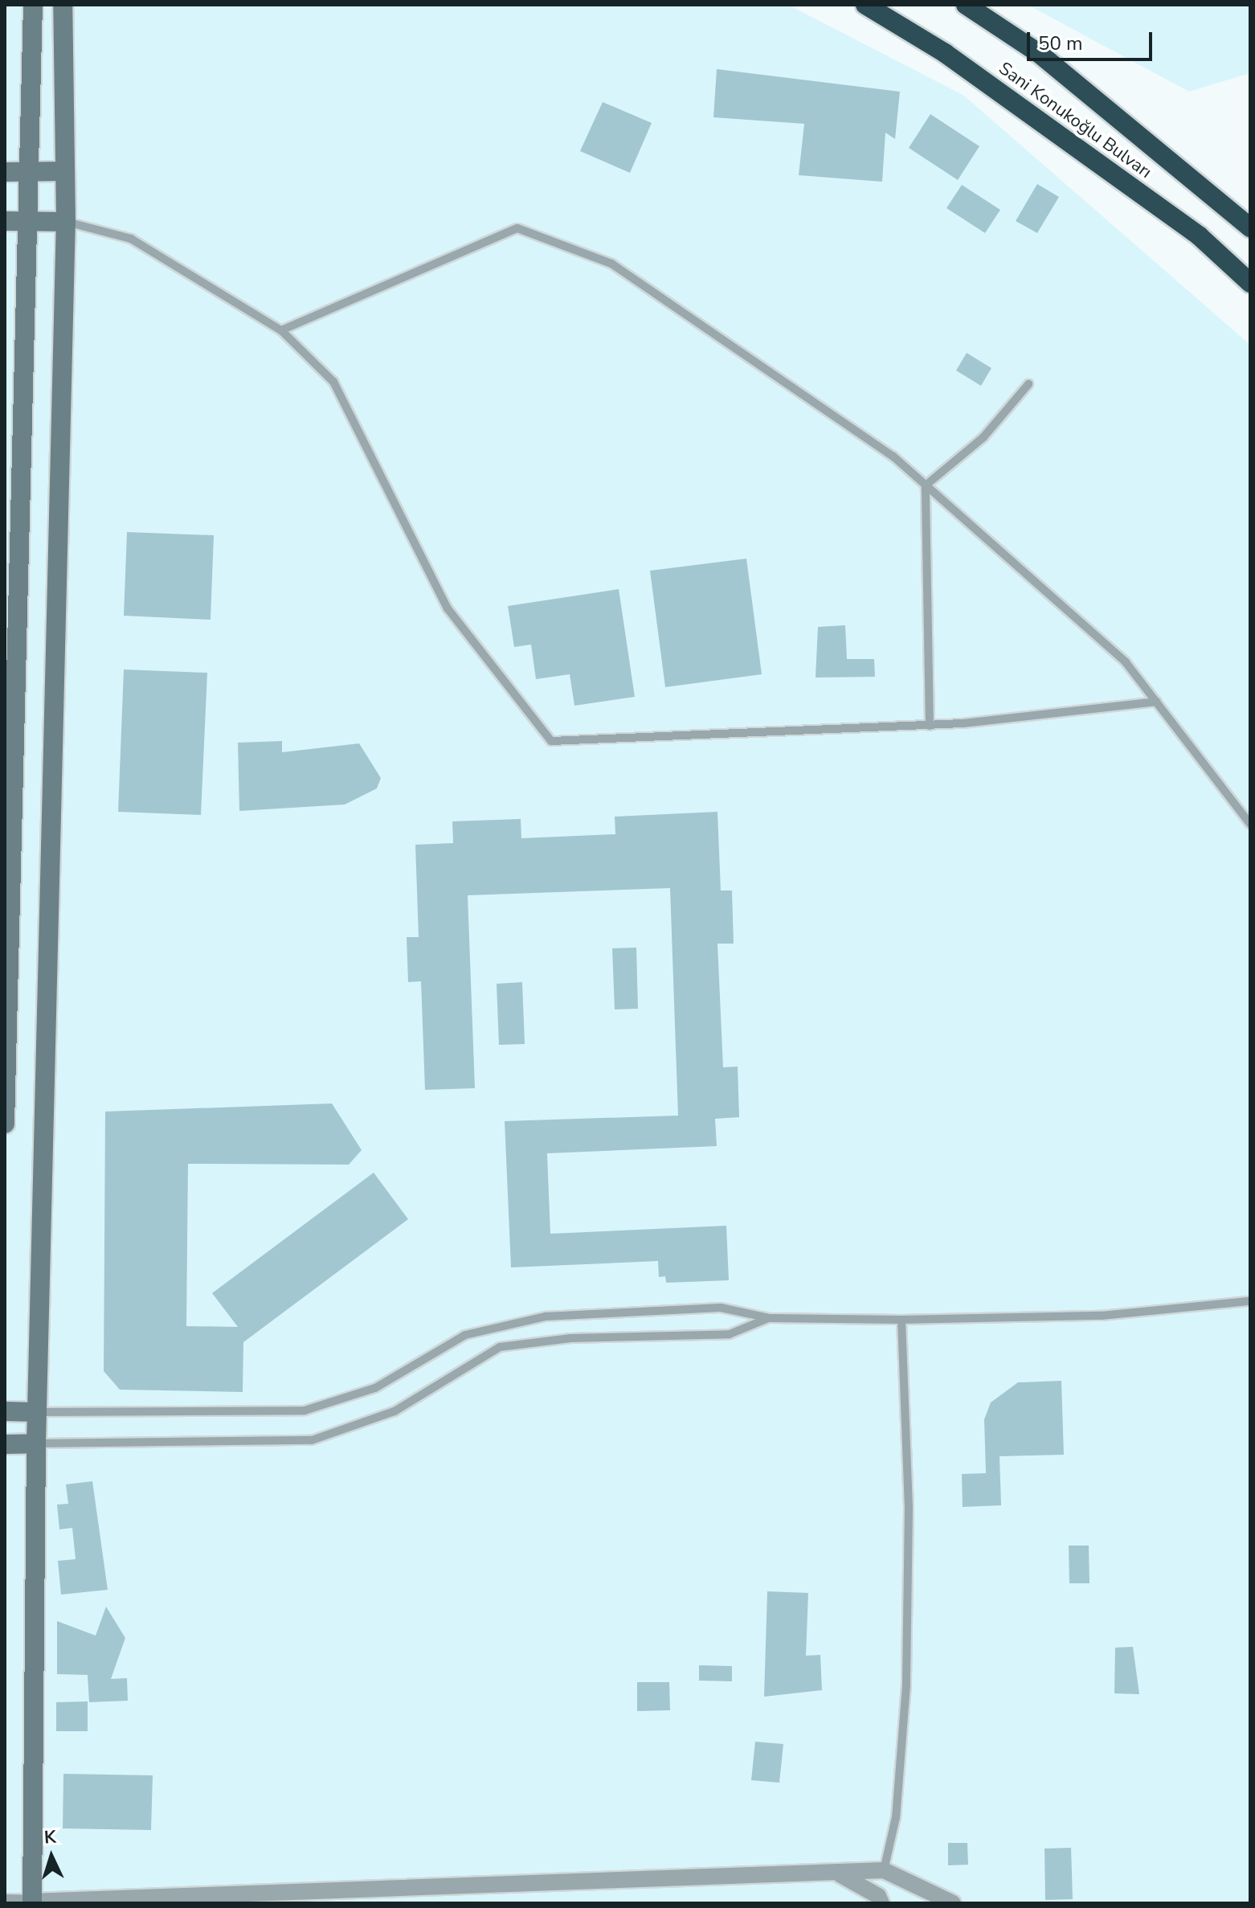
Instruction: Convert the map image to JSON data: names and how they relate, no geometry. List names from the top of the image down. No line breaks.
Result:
{"streets":{"highway":["Sani Konukoğlu Bulvarı"]},"scale_bar":"50 m","north":"top"}
